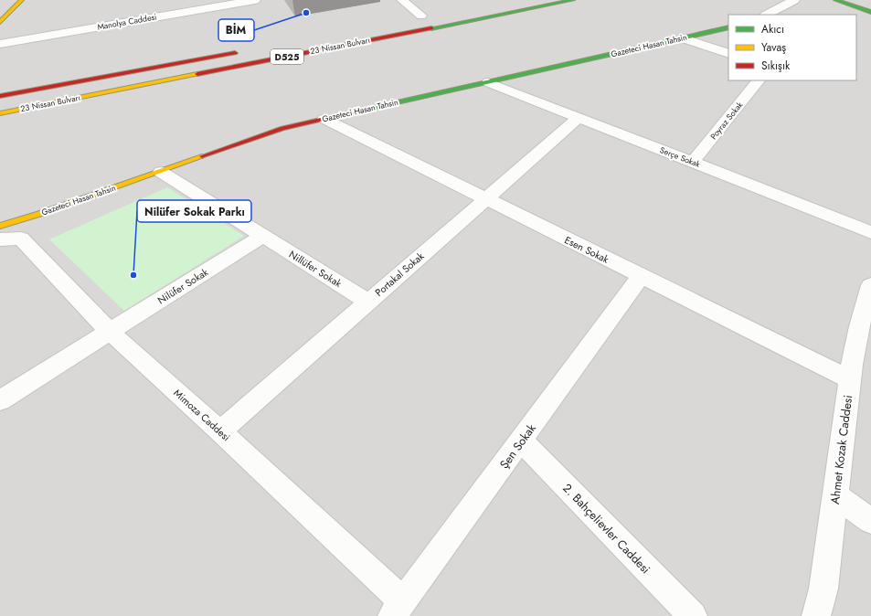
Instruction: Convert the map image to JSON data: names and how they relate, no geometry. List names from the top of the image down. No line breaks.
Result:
{"streets":{"main road":["23 Nissan Bulvarı","Gazeteci Hasan Tahsin","D525"],"street":["Manolya Caddesi","Poyraz Sokak","Serçe Sokak","Esen Sokak","Nillüfer Sokak","Portakal Sokak","Nilüfer Sokak","Mimoza Caddesi","Şen Sokak","Ahmet Kozak Caddesi","2. Bahçelievler Caddesi"]},"crossings":[["Gazeteci Hasan Tahsin","Serçe Sokak"],["Gazeteci Hasan Tahsin","Esen Sokak"],["Poyraz Sokak","Serçe Sokak"],["Serçe Sokak","Portakal Sokak"],["Esen Sokak","Portakal Sokak"],["Esen Sokak","Şen Sokak"],["Esen Sokak","Ahmet Kozak Caddesi"],["Nillüfer Sokak","Portakal Sokak"],["Nillüfer Sokak","Nilüfer Sokak"],["Portakal Sokak","Mimoza Caddesi"],["Nilüfer Sokak","Mimoza Caddesi"],["Mimoza Caddesi","Şen Sokak"],["Şen Sokak","2. Bahçelievler Caddesi"]],"places":["BİM","Nilüfer Sokak Parkı"],"legend":["Akıcı","Yavaş","Sıkışık"]}
